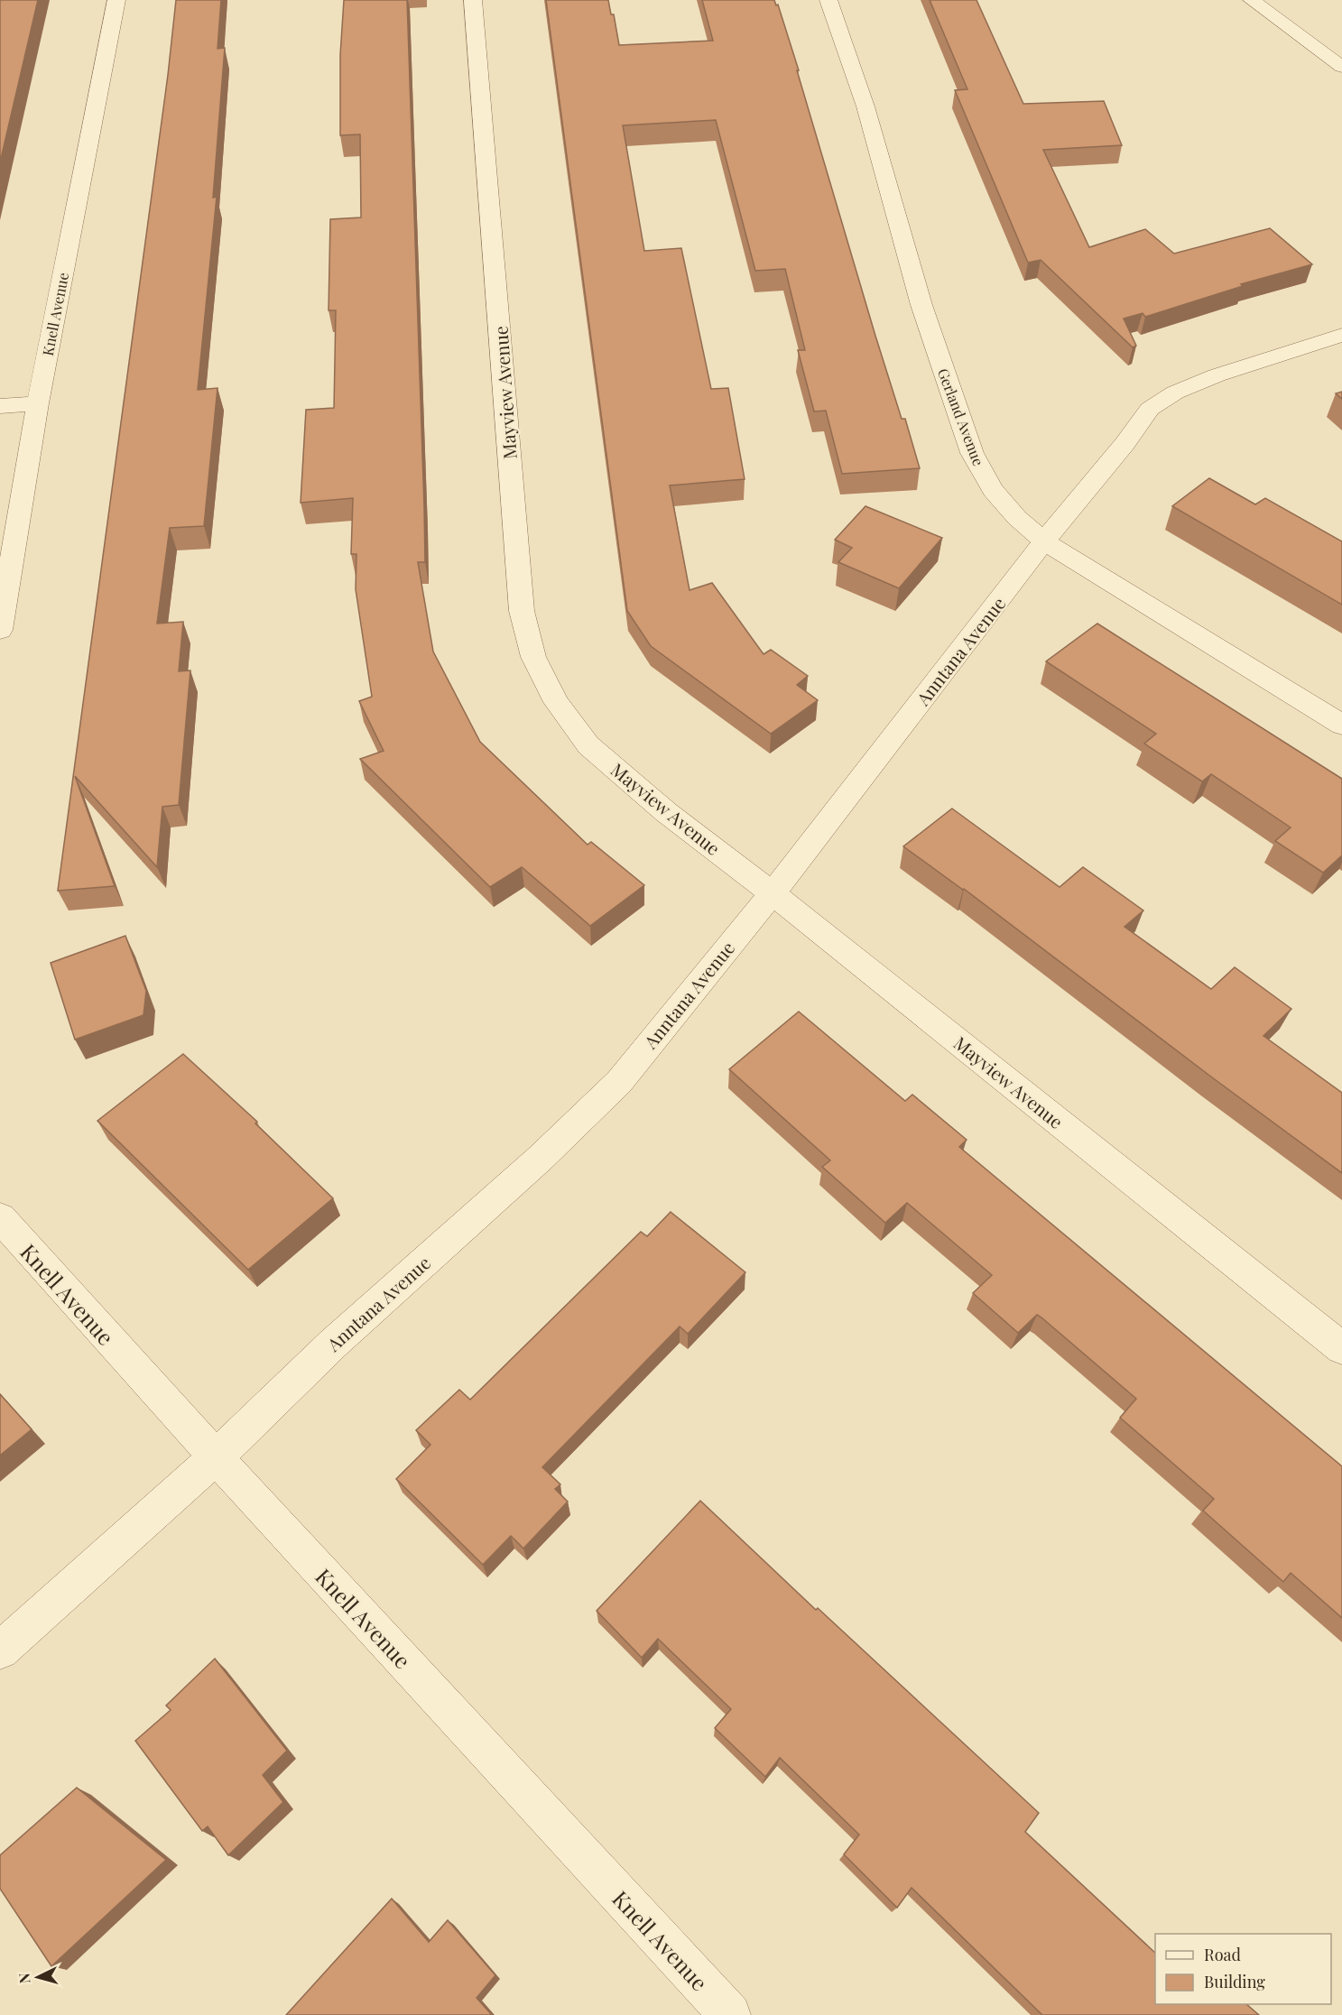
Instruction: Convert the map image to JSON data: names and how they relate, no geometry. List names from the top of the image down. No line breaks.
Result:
{"streets":{"street":["Knell Avenue","Mayview Avenue","Gerland Avenue","Anntana Avenue"]},"crossings":[["Knell Avenue","Anntana Avenue"],["Mayview Avenue","Anntana Avenue"],["Gerland Avenue","Anntana Avenue"]],"legend":["Road","Building"],"north":"left"}
